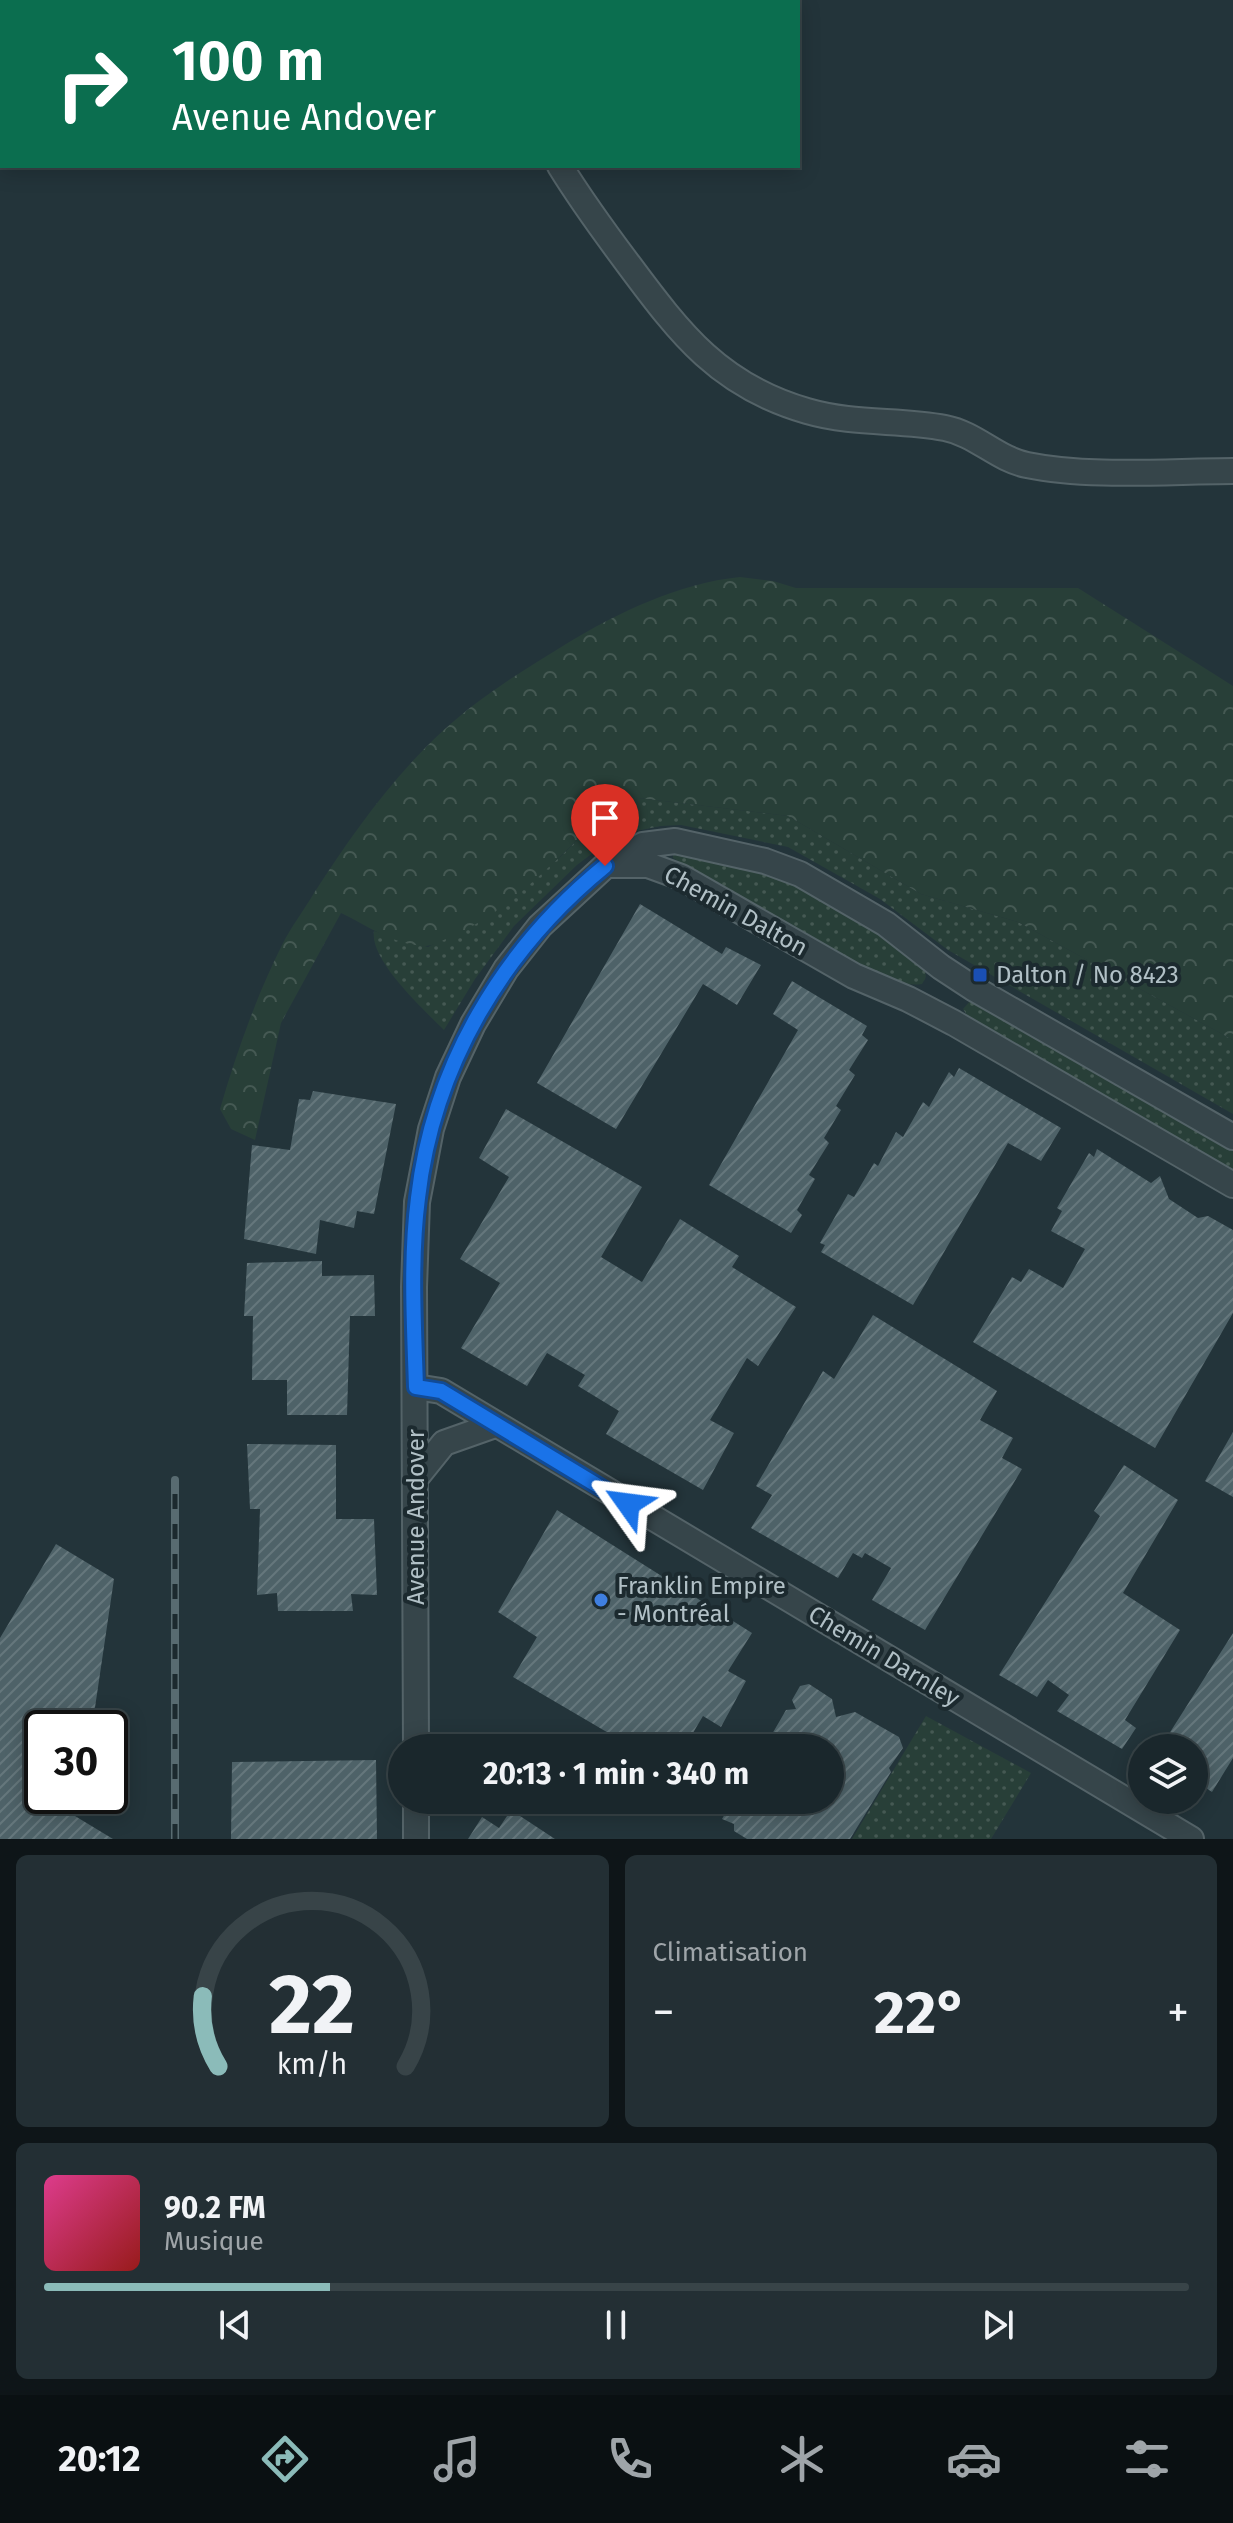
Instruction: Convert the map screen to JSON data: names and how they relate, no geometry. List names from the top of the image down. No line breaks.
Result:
{"streets":{"street":["Chemin Dalton","Avenue Andover","Chemin Darnley"]},"crossings":[["Chemin Dalton","Avenue Andover"],["Avenue Andover","Chemin Darnley"]],"places":{"transit":["Dalton / No 8423"],"other":["Franklin Empire - Montréal"]},"page":{"turn":["100 m","Avenue Andover"],"limit":"30","trip":"20:13 · 1 min · 340 m","tile":"Climatisation","heat":["−","22°","+"],"song":["90.2 FM","Musique"],"tabs":"20:12","gauge":["22","km/h"]}}
